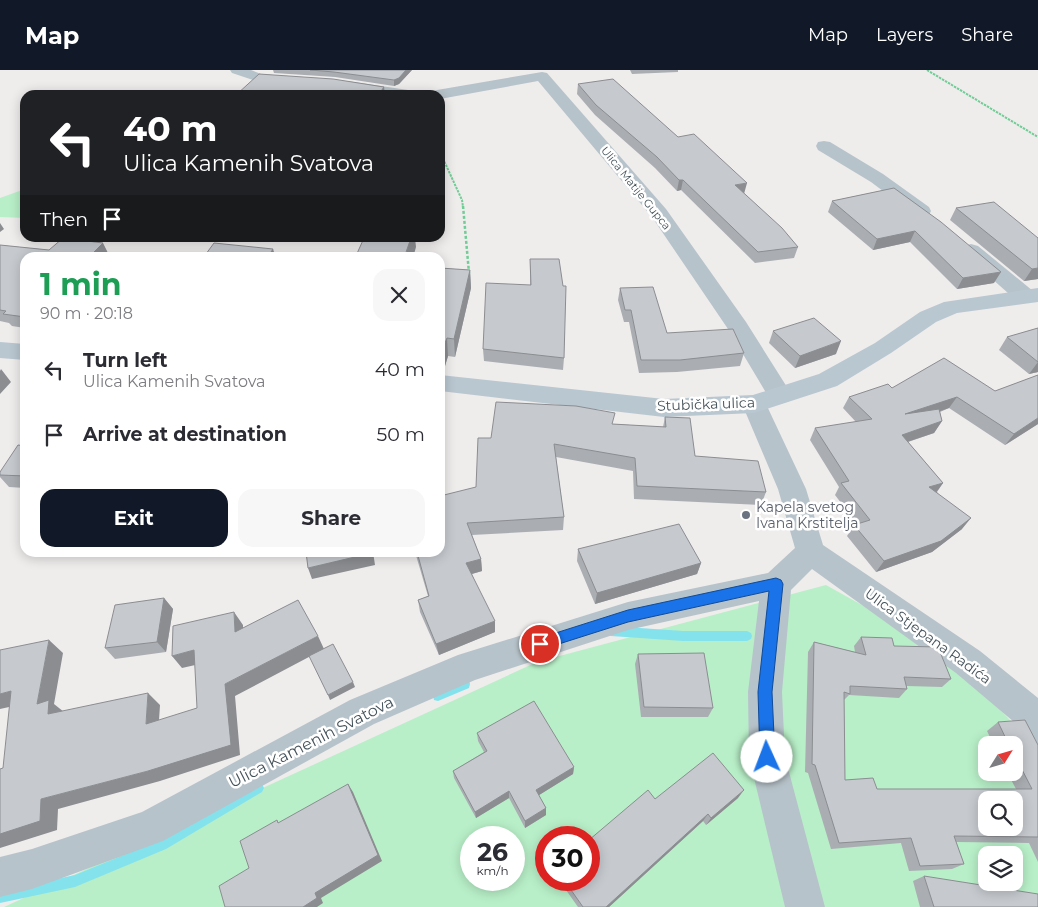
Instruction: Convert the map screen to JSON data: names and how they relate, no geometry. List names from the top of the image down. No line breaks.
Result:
{"streets":{"main road":["Stubička ulica"],"street":["Ulica Matije Gupca","Ulica Stjepana Radića","Ulica Kamenih Svatova"]},"crossings":[["Ulica Matije Gupca","Stubička ulica"]],"places":["Kapela svetog Ivana Krstitelja"],"north":"top right","page":{"header":"Map","nav":["Map","Layers","Share"],"turn":["40 m","Ulica Kamenih Svatova"],"then":"Then","heading":["1 min","90 m · 20:18"],"list":[{"name":"Turn left","note":"Ulica Kamenih Svatova","value":"40 m"},{"name":"Arrive at destination","value":"50 m"}],"buttons":["Exit","Share"],"speed":"26 km/h","limit":"30"}}
